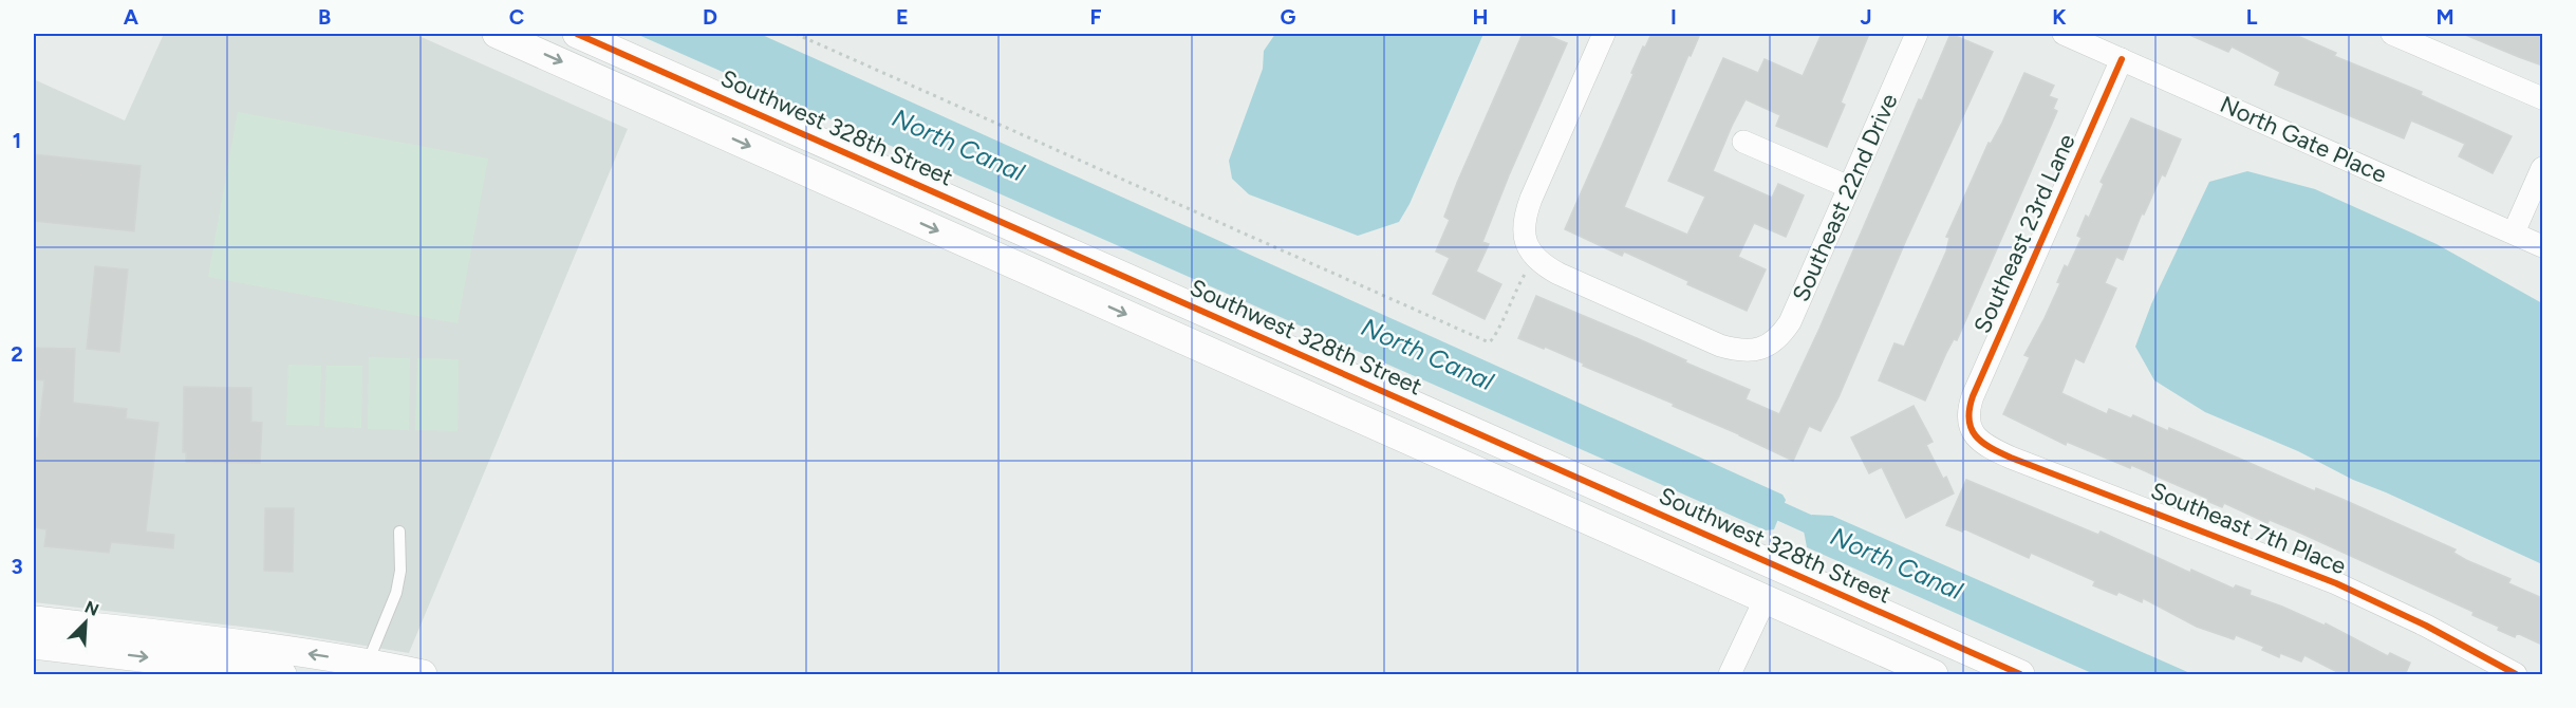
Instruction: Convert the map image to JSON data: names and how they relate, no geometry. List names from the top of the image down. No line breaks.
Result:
{"streets":{"street":["Southwest 328th Street","North Gate Place","Southeast 22nd Drive","Southeast 23rd Lane","Southeast 7th Place"]},"crossings":[["North Gate Place","Southeast 23rd Lane"],["Southeast 23rd Lane","Southeast 7th Place"]],"water":["North Canal"],"north":"top right","grid":{"columns":["A","B","C","D","E","F","G","H","I","J","K","L","M"],"rows":["1","2","3"]}}
